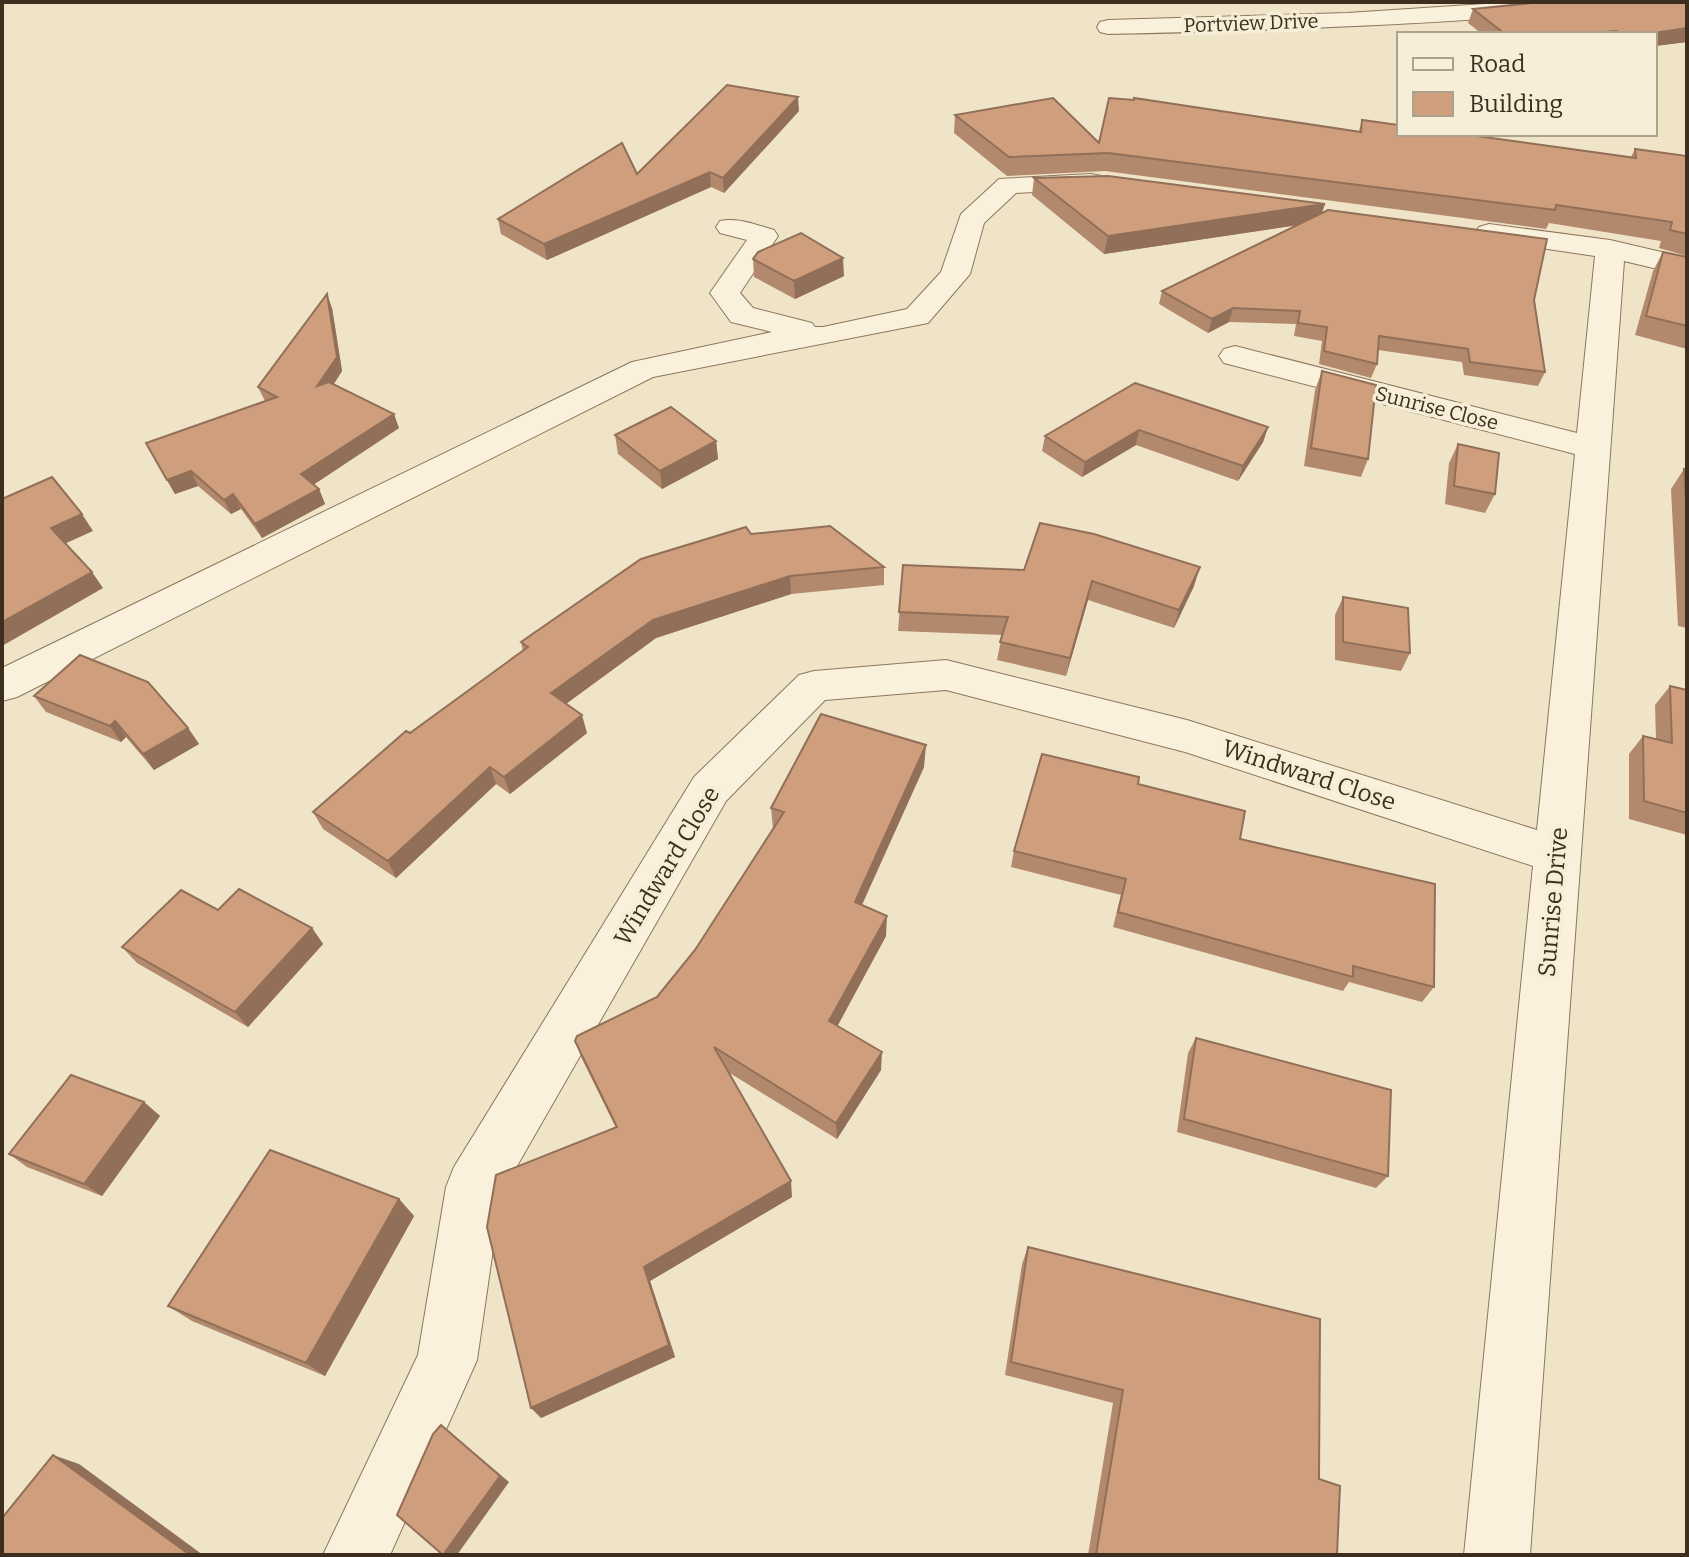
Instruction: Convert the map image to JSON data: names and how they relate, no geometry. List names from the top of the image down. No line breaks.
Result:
{"streets":{"street":["Portview Drive","Sunrise Close","Windward Close","Sunrise Drive"]},"crossings":[["Sunrise Close","Sunrise Drive"],["Windward Close","Sunrise Drive"]],"legend":["Road","Building"]}
